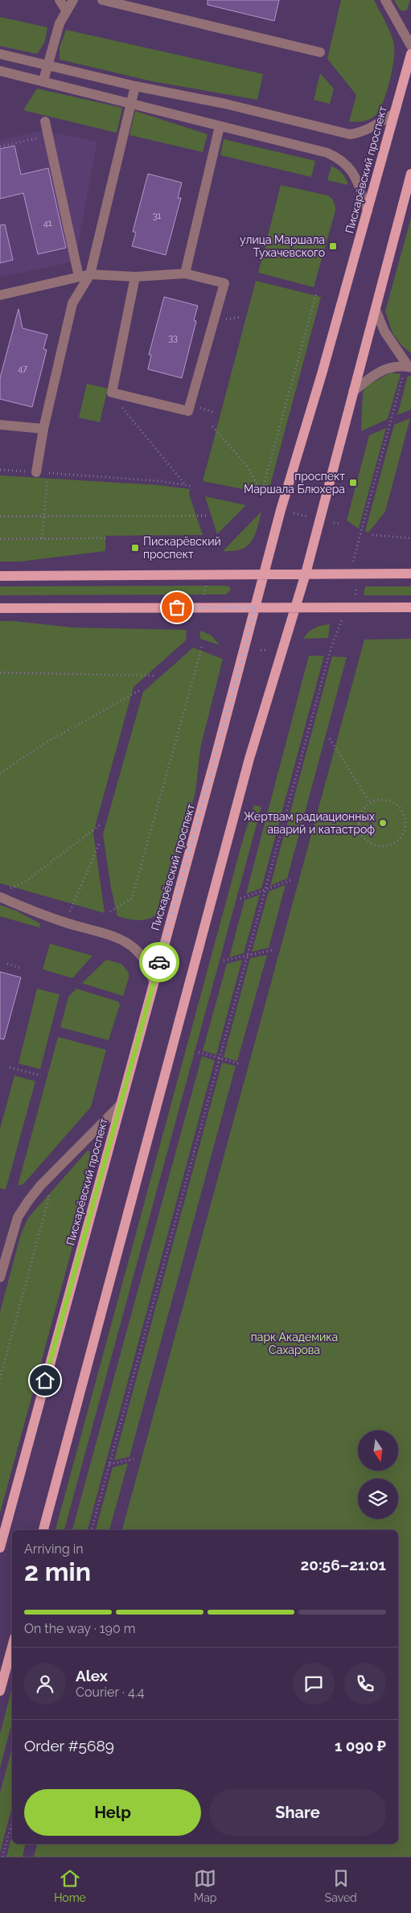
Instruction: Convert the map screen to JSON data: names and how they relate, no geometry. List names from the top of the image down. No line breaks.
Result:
{"streets":{"main road":["Пискарёвский проспект"]},"parks":["парк Академика Сахарова"],"places":{"transit":["улица Маршала Тухачевского","проспект Маршала Блюхера","Пискарёвский проспект"],"other":["Жертвам радиационных аварий и катастроф"]},"house_numbers":["31","41","33","47"],"north":"bottom","page":{"heading":["2 min","Arriving in","20:56–21:01"],"panel":["Alex","Courier · 4.4","Order #5689","1 090 ₽"],"bar":"On the way · 190 m","buttons":["Help","Share"],"tabs":["Home","Map","Saved"]}}
